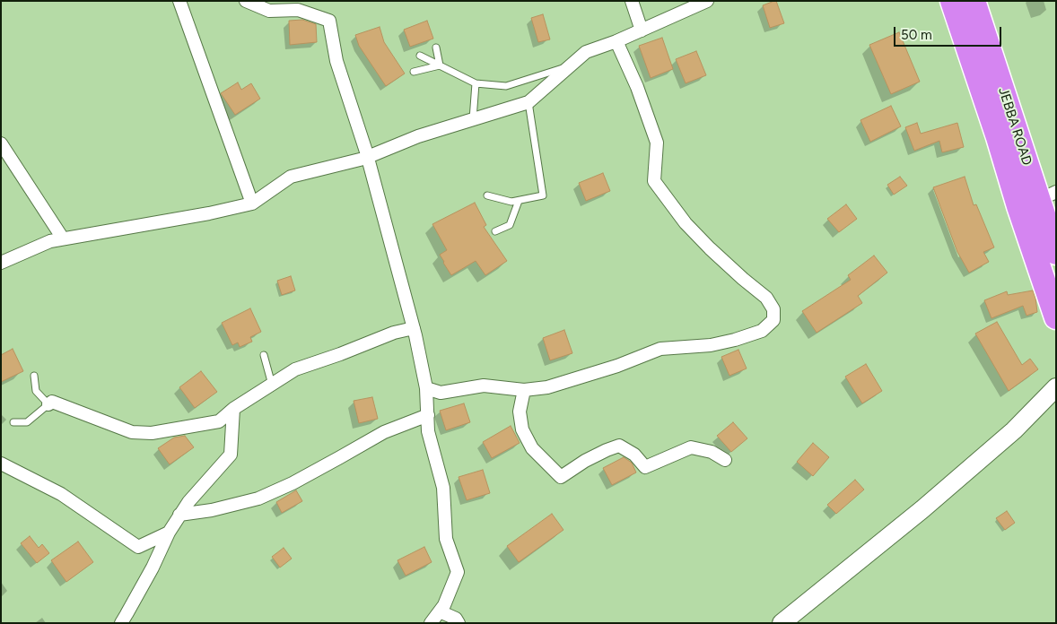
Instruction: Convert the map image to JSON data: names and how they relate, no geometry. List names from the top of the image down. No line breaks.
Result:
{"streets":{"highway":["JEBBA ROAD"]},"scale_bar":"50 m"}
